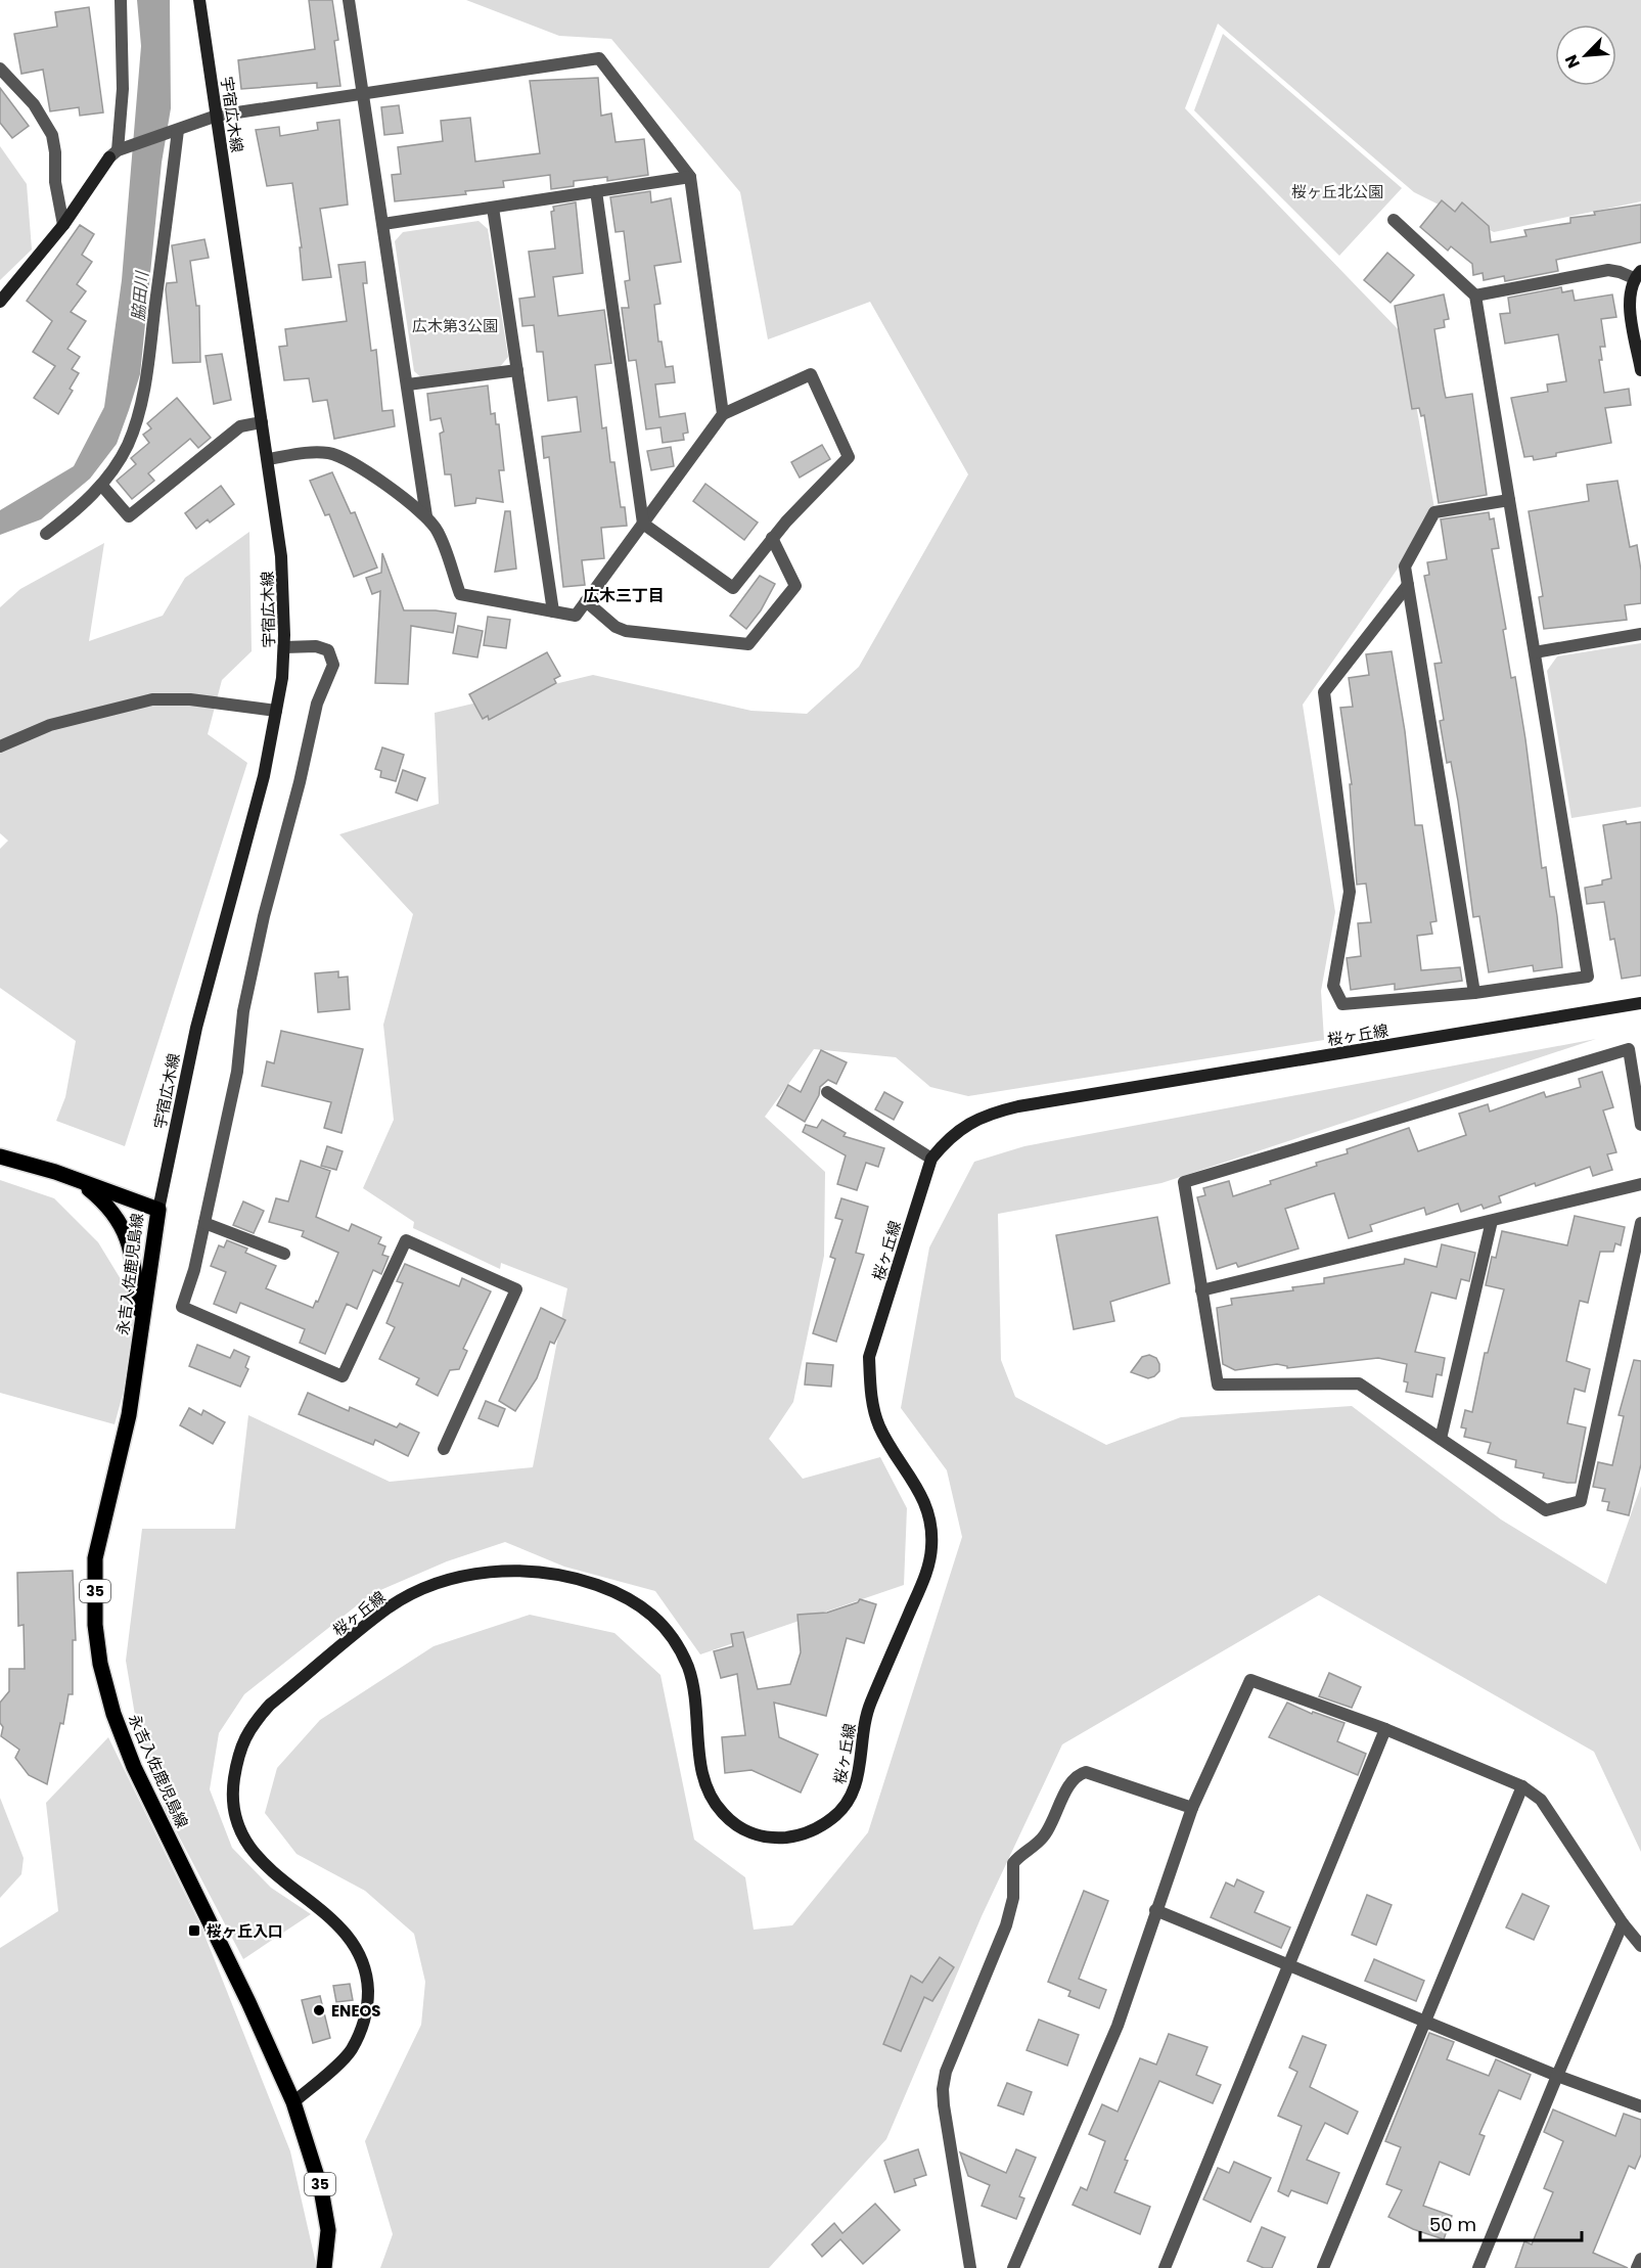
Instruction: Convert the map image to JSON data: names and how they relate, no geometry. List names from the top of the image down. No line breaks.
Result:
{"streets":{"main road":["永吉入佐鹿児島線","35"],"street":["宇宿広木線","桜ヶ丘線"]},"crossings":[["宇宿広木線","永吉入佐鹿児島線"],["桜ヶ丘線","永吉入佐鹿児島線"]],"districts":["広木三丁目"],"water":["脇田川"],"parks":["桜ヶ丘北公園","広木第3公園"],"places":{"transit":["桜ヶ丘入口"],"other":["ENEOS"]},"scale_bar":"50 m","north":"bottom left"}
